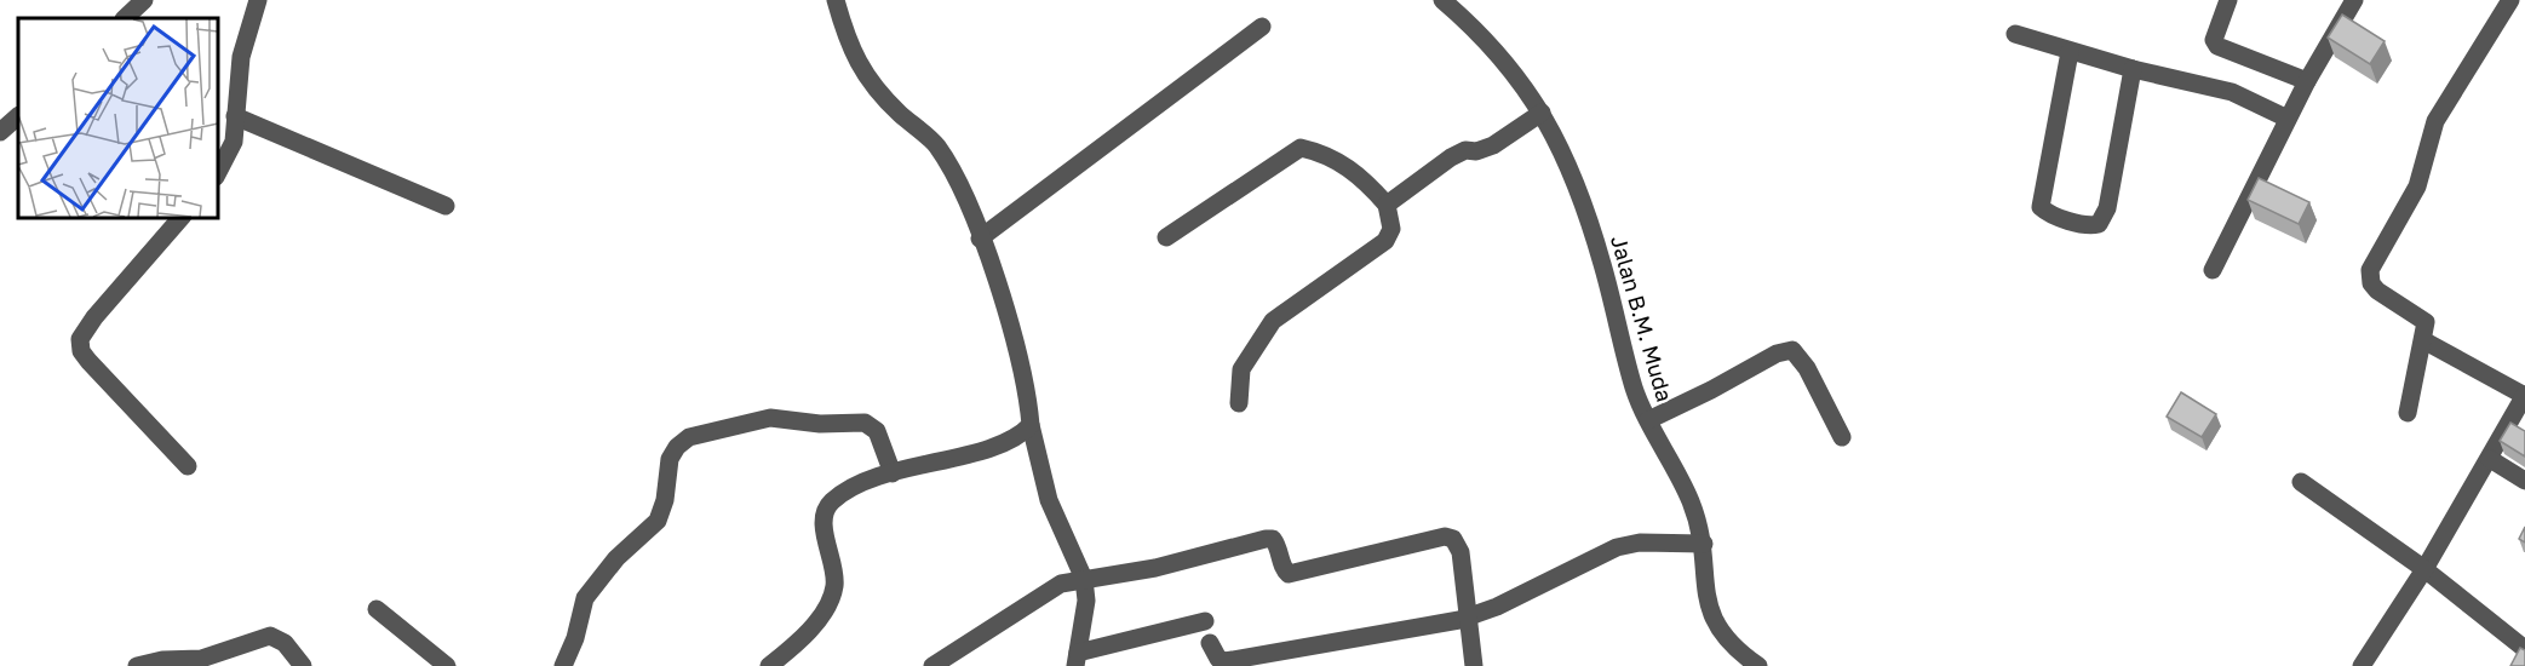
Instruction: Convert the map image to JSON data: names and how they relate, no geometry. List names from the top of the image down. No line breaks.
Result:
{"streets":{"street":["Jalan B.M. Muda"]}}
